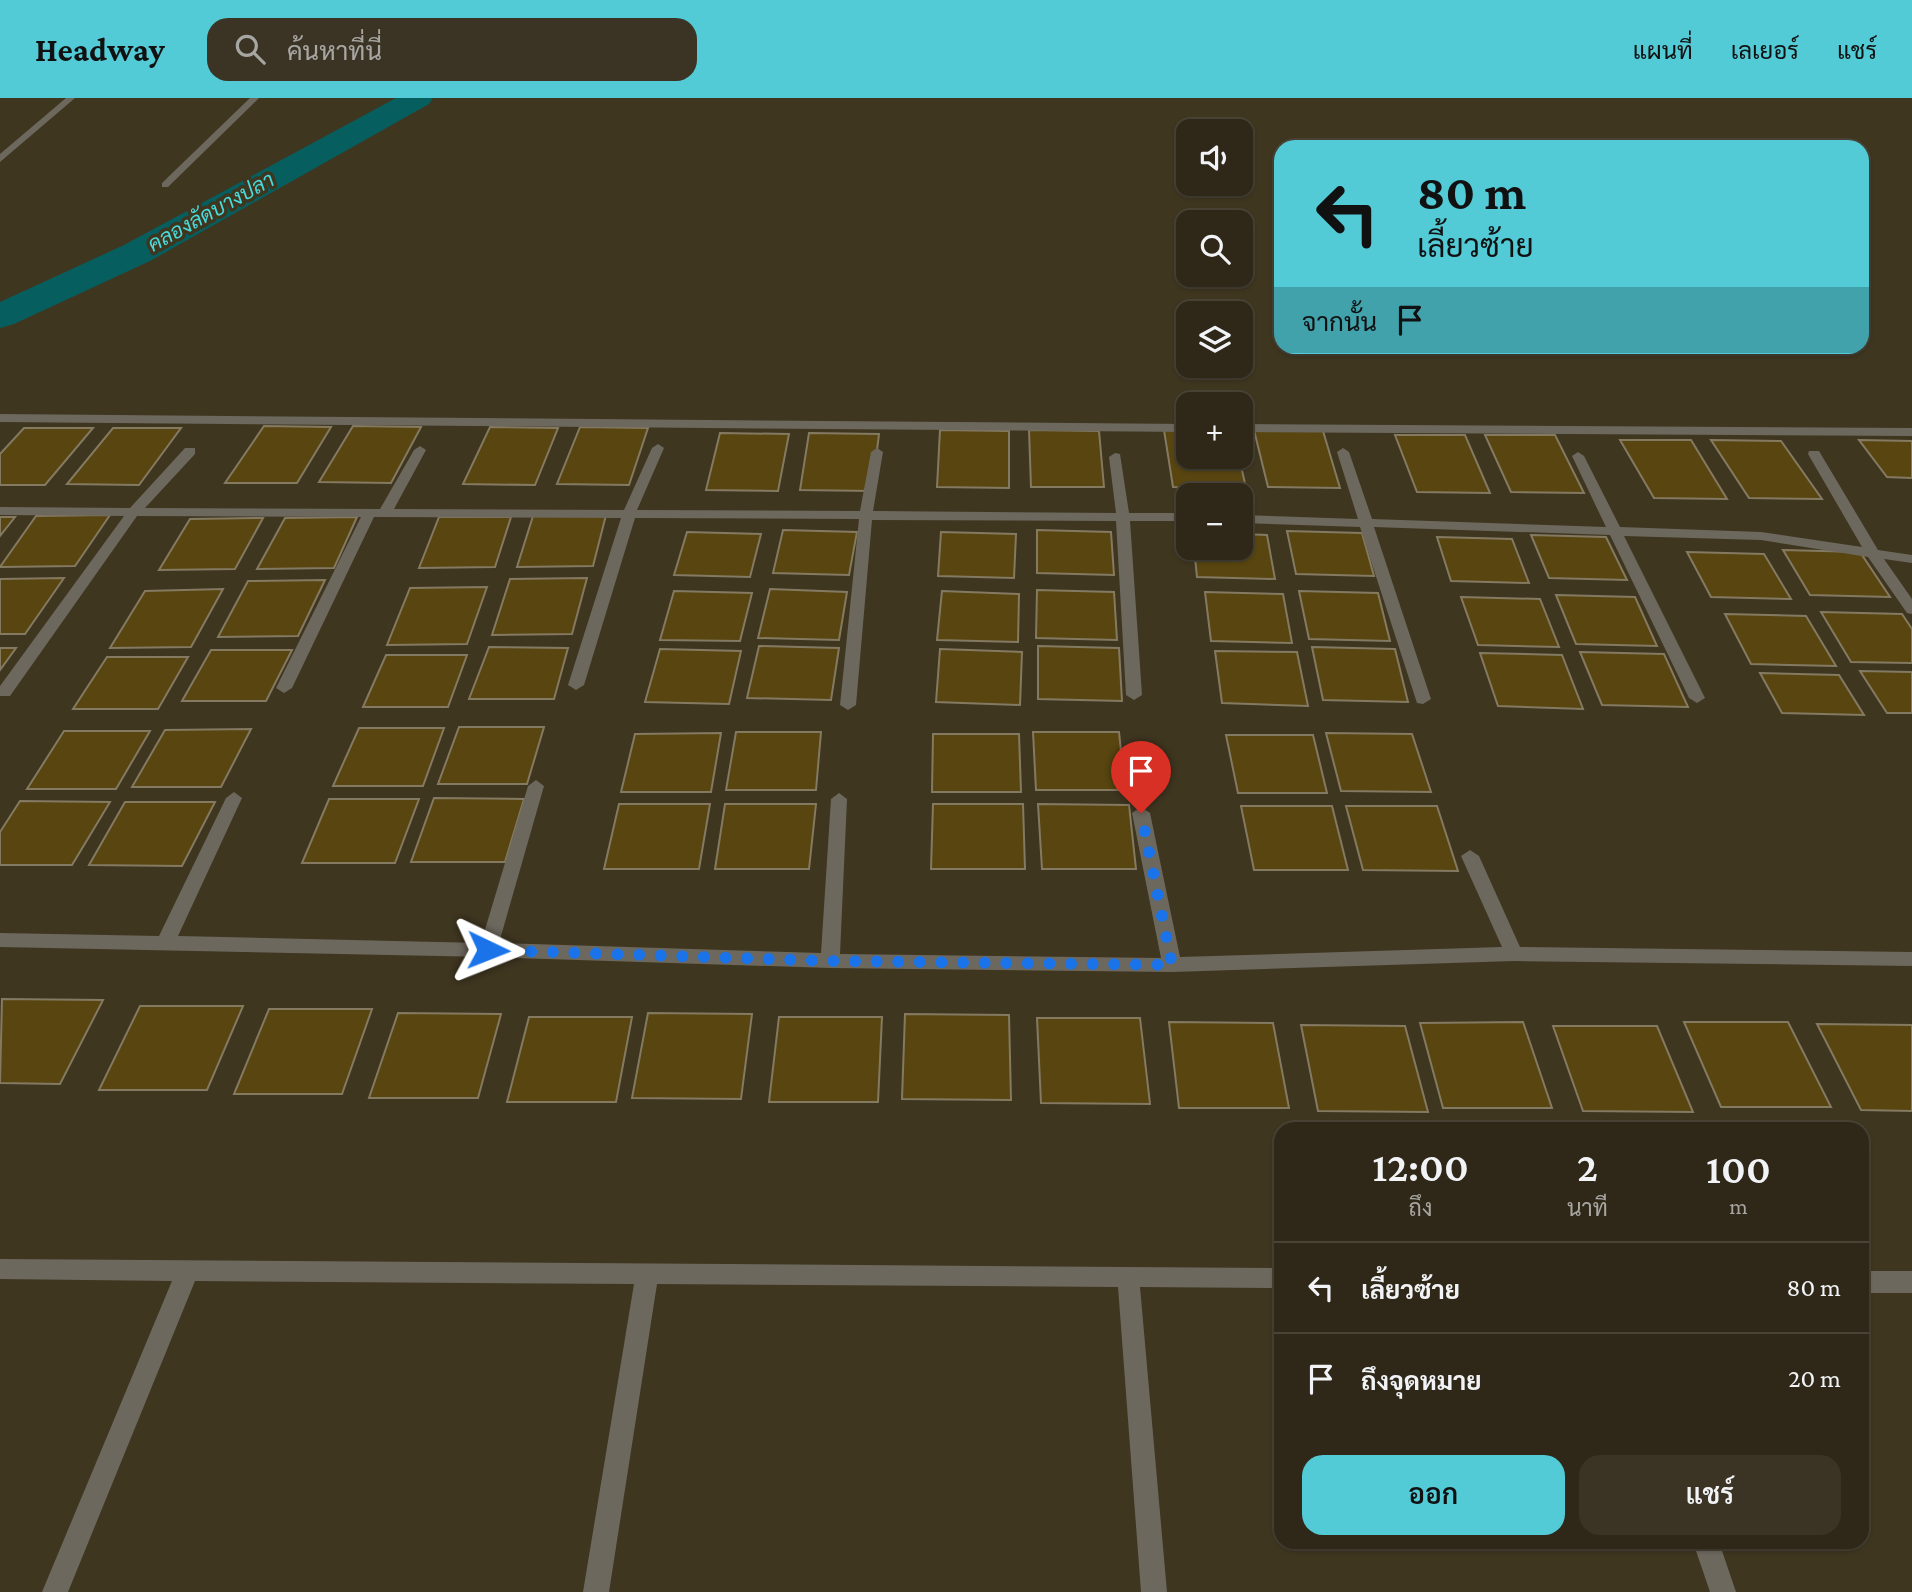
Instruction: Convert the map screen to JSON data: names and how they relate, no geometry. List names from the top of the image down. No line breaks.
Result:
{"water":["คลองลัดบางปลา"],"page":{"header":"Headway","search":"ค้นหาที่นี่","nav":["แผนที่","เลเยอร์","แชร์"],"map_buttons":["+","−"],"turn":["80 m","เลี้ยวซ้าย"],"then":"จากนั้น","eta":["12:00","ถึง","2","นาที","100","m"],"list":[{"name":"เลี้ยวซ้าย","value":"80 m"},{"name":"ถึงจุดหมาย","value":"20 m"}],"buttons":["ออก","แชร์"]}}
